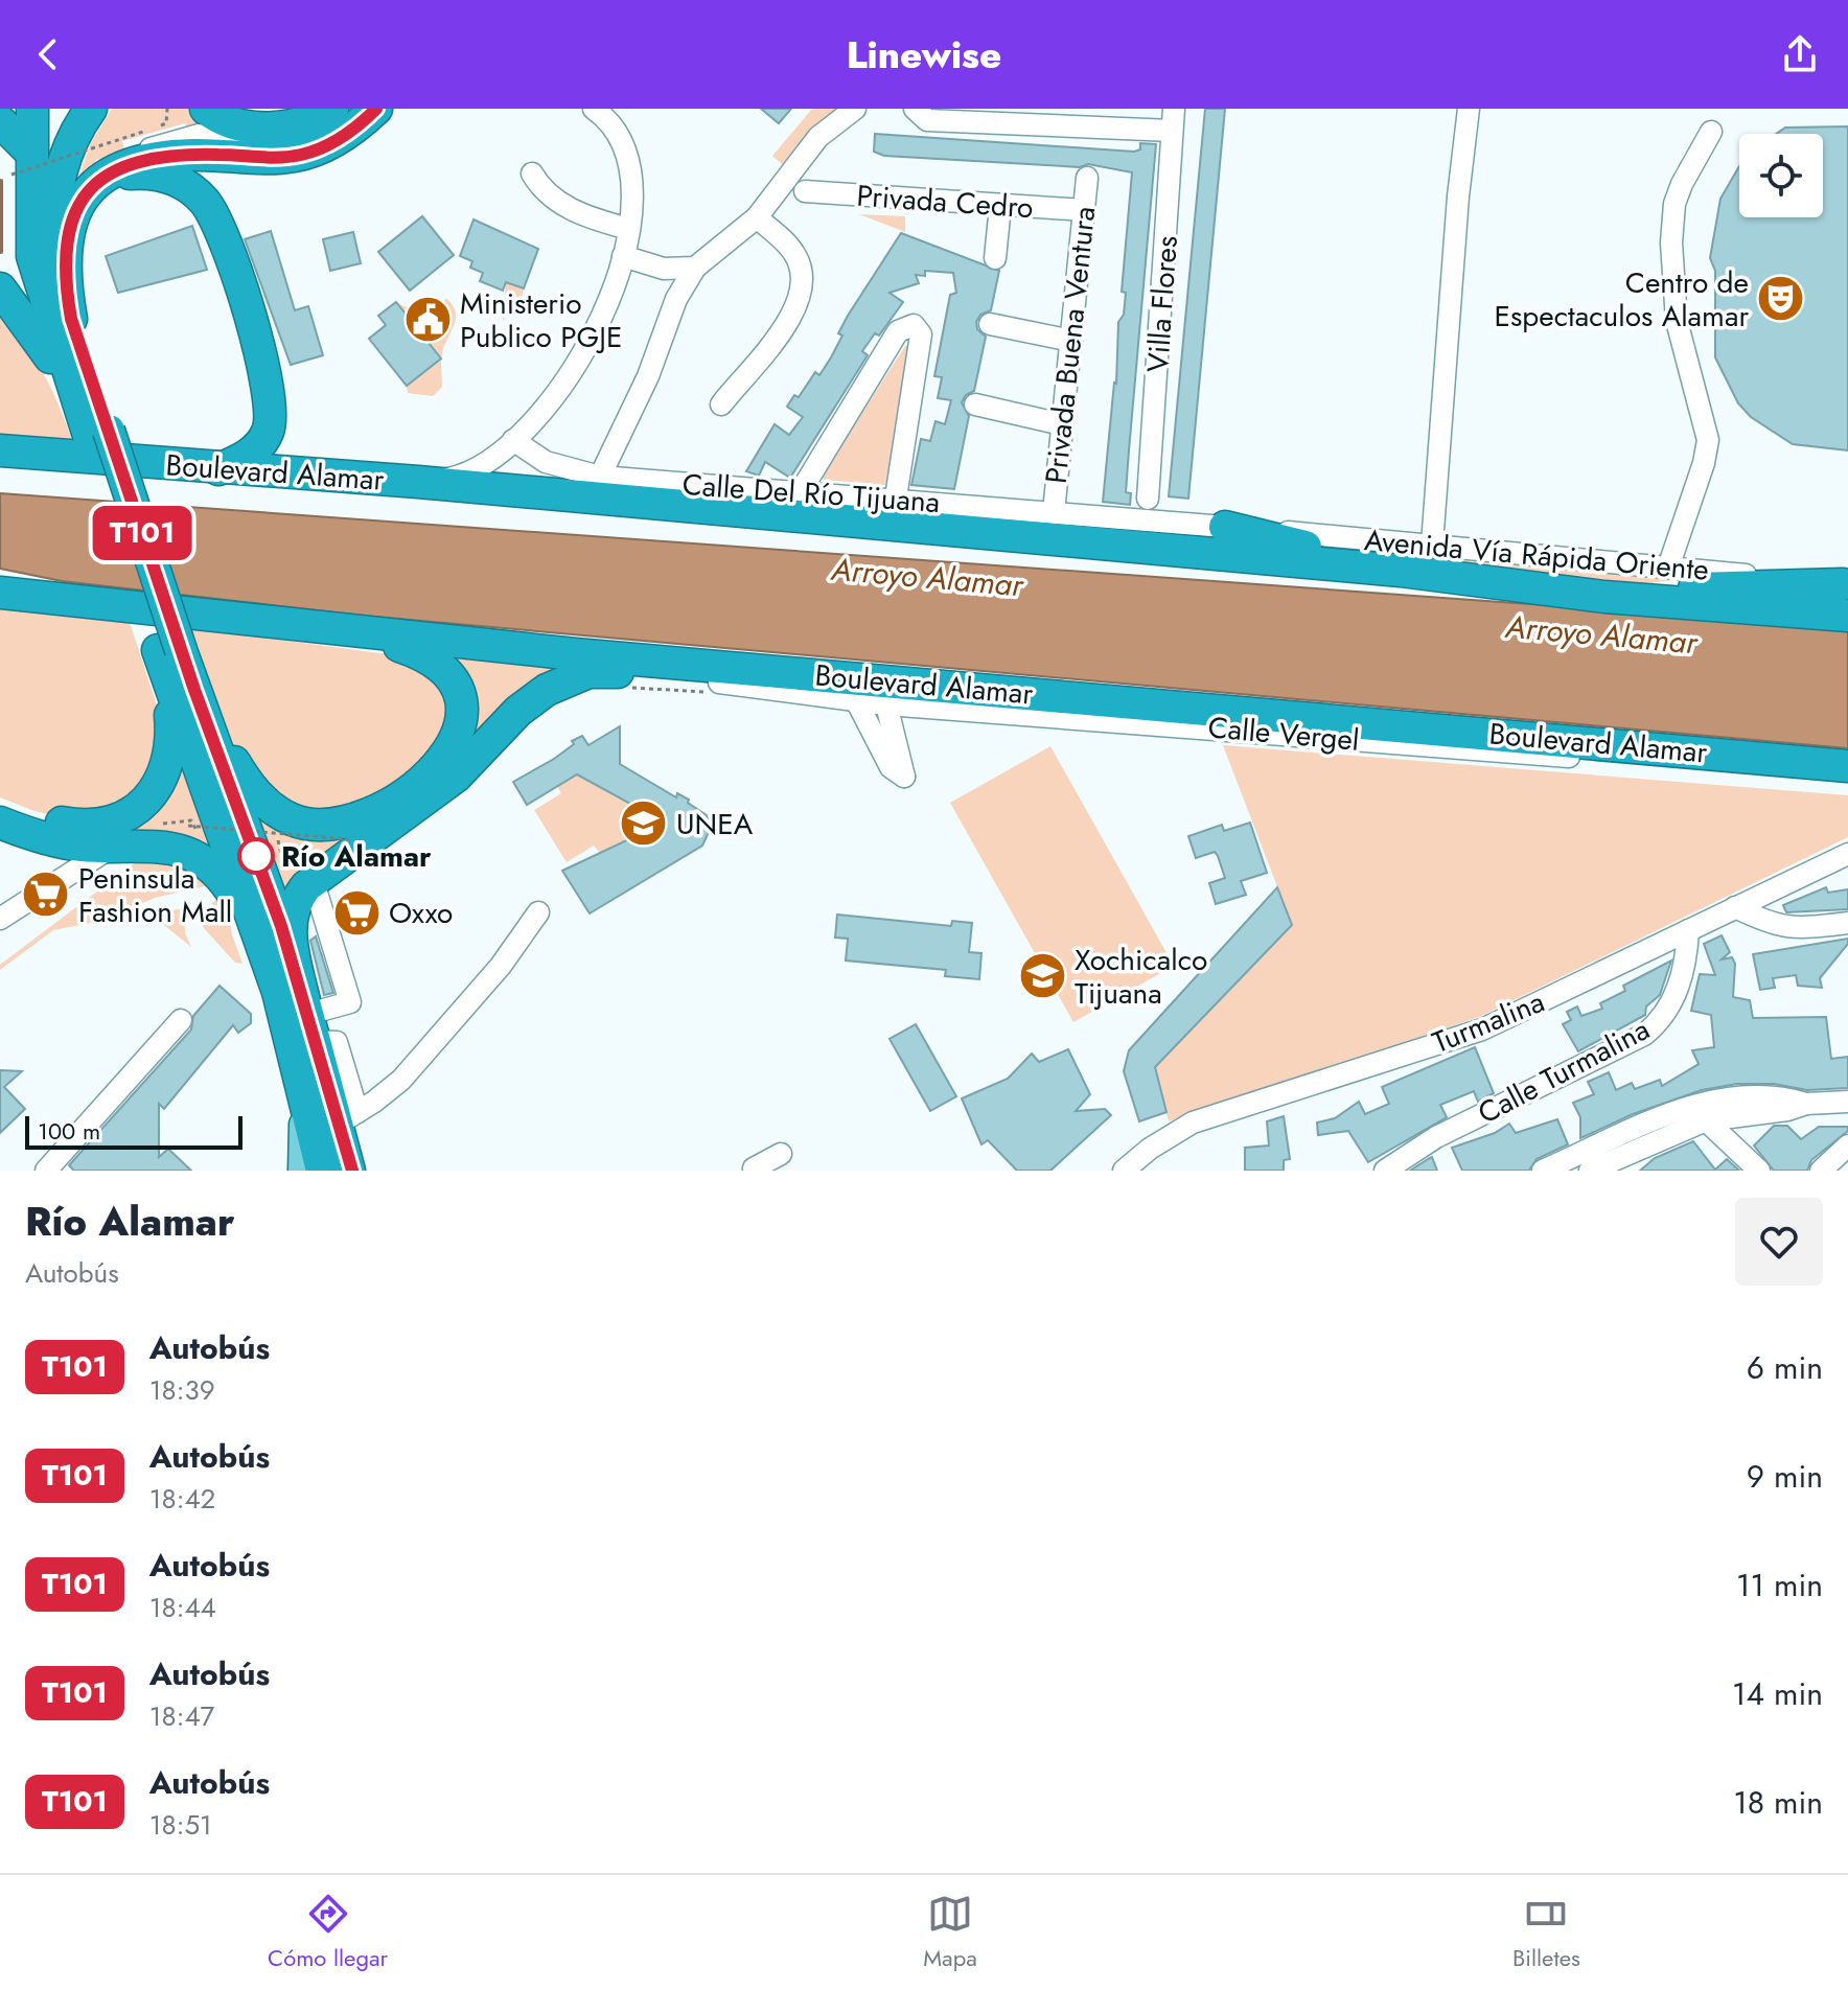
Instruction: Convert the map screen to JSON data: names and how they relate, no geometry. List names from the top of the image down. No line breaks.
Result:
{"streets":{"highway":["Boulevard Alamar"],"street":["Privada Cedro","Villa Flores","Privada Buena Ventura","Calle Del Río Tijuana","Avenida Vía Rápida Oriente","Calle Vergel","Turmalina","Calle Turmalina"]},"crossings":[["Privada Cedro","Privada Buena Ventura"],["Villa Flores","Calle Del Río Tijuana"],["Privada Buena Ventura","Calle Del Río Tijuana"],["Calle Del Río Tijuana","Avenida Vía Rápida Oriente"],["Turmalina","Calle Turmalina"]],"water":["Arroyo Alamar"],"places":{"theatre":["Centro de Espectaculos Alamar"],"public building":["Ministerio Publico PGJE"],"school or university":["UNEA","Xochicalco Tijuana"],"other":["Río Alamar"],"supermarket":["Peninsula Fashion Mall","Oxxo"]},"lines":["bus line T101"],"scale_bar":"100 m","page":{"header":"Linewise","on_map":"T101","scale":"100 m","heading":["Río Alamar","Autobús"],"list":[{"mark":"T101","name":"Autobús","note":"18:39","value":"6 min"},{"mark":"T101","name":"Autobús","note":"18:42","value":"9 min"},{"mark":"T101","name":"Autobús","note":"18:44","value":"11 min"},{"mark":"T101","name":"Autobús","note":"18:47","value":"14 min"},{"mark":"T101","name":"Autobús","note":"18:51","value":"18 min"}],"tabs":["Cómo llegar","Mapa","Billetes"]}}
